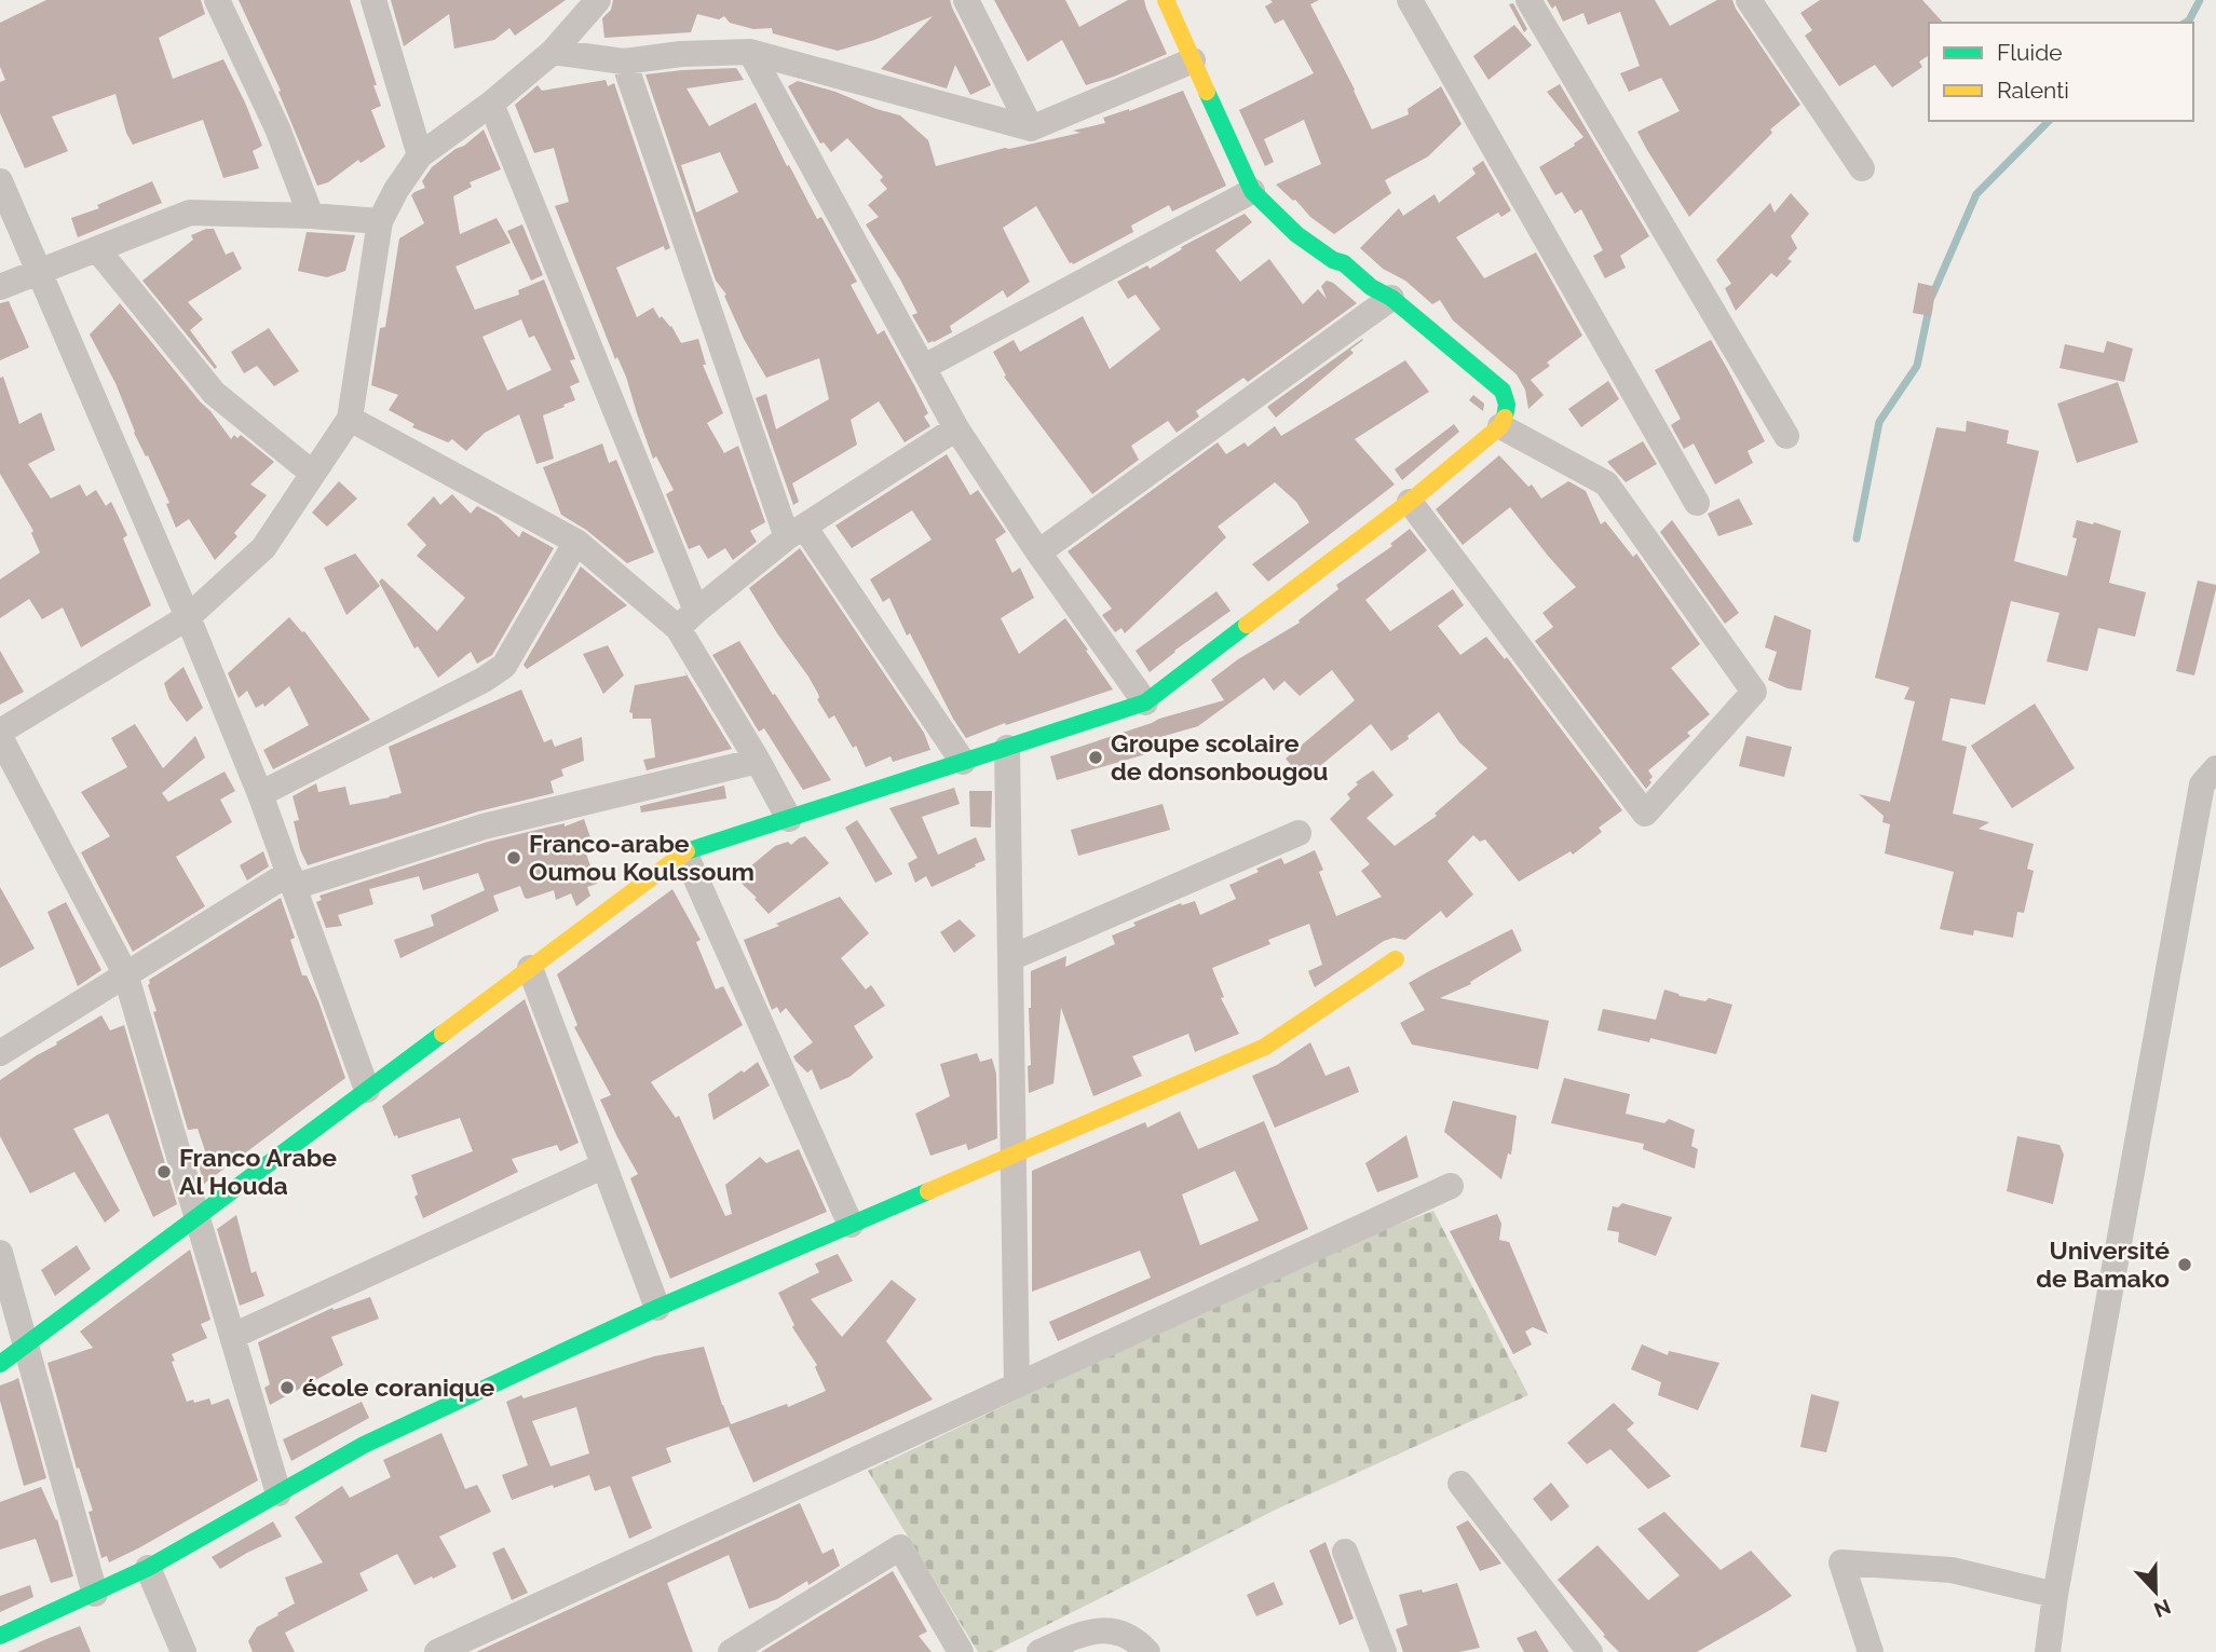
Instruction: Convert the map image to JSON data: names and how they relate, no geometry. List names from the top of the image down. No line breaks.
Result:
{"places":["Groupe scolaire de donsonbougou","Franco-arabe Oumou Koulssoum","Franco Arabe Al Houda","Université de Bamako","école coranique"],"legend":["Fluide","Ralenti"],"north":"bottom"}
